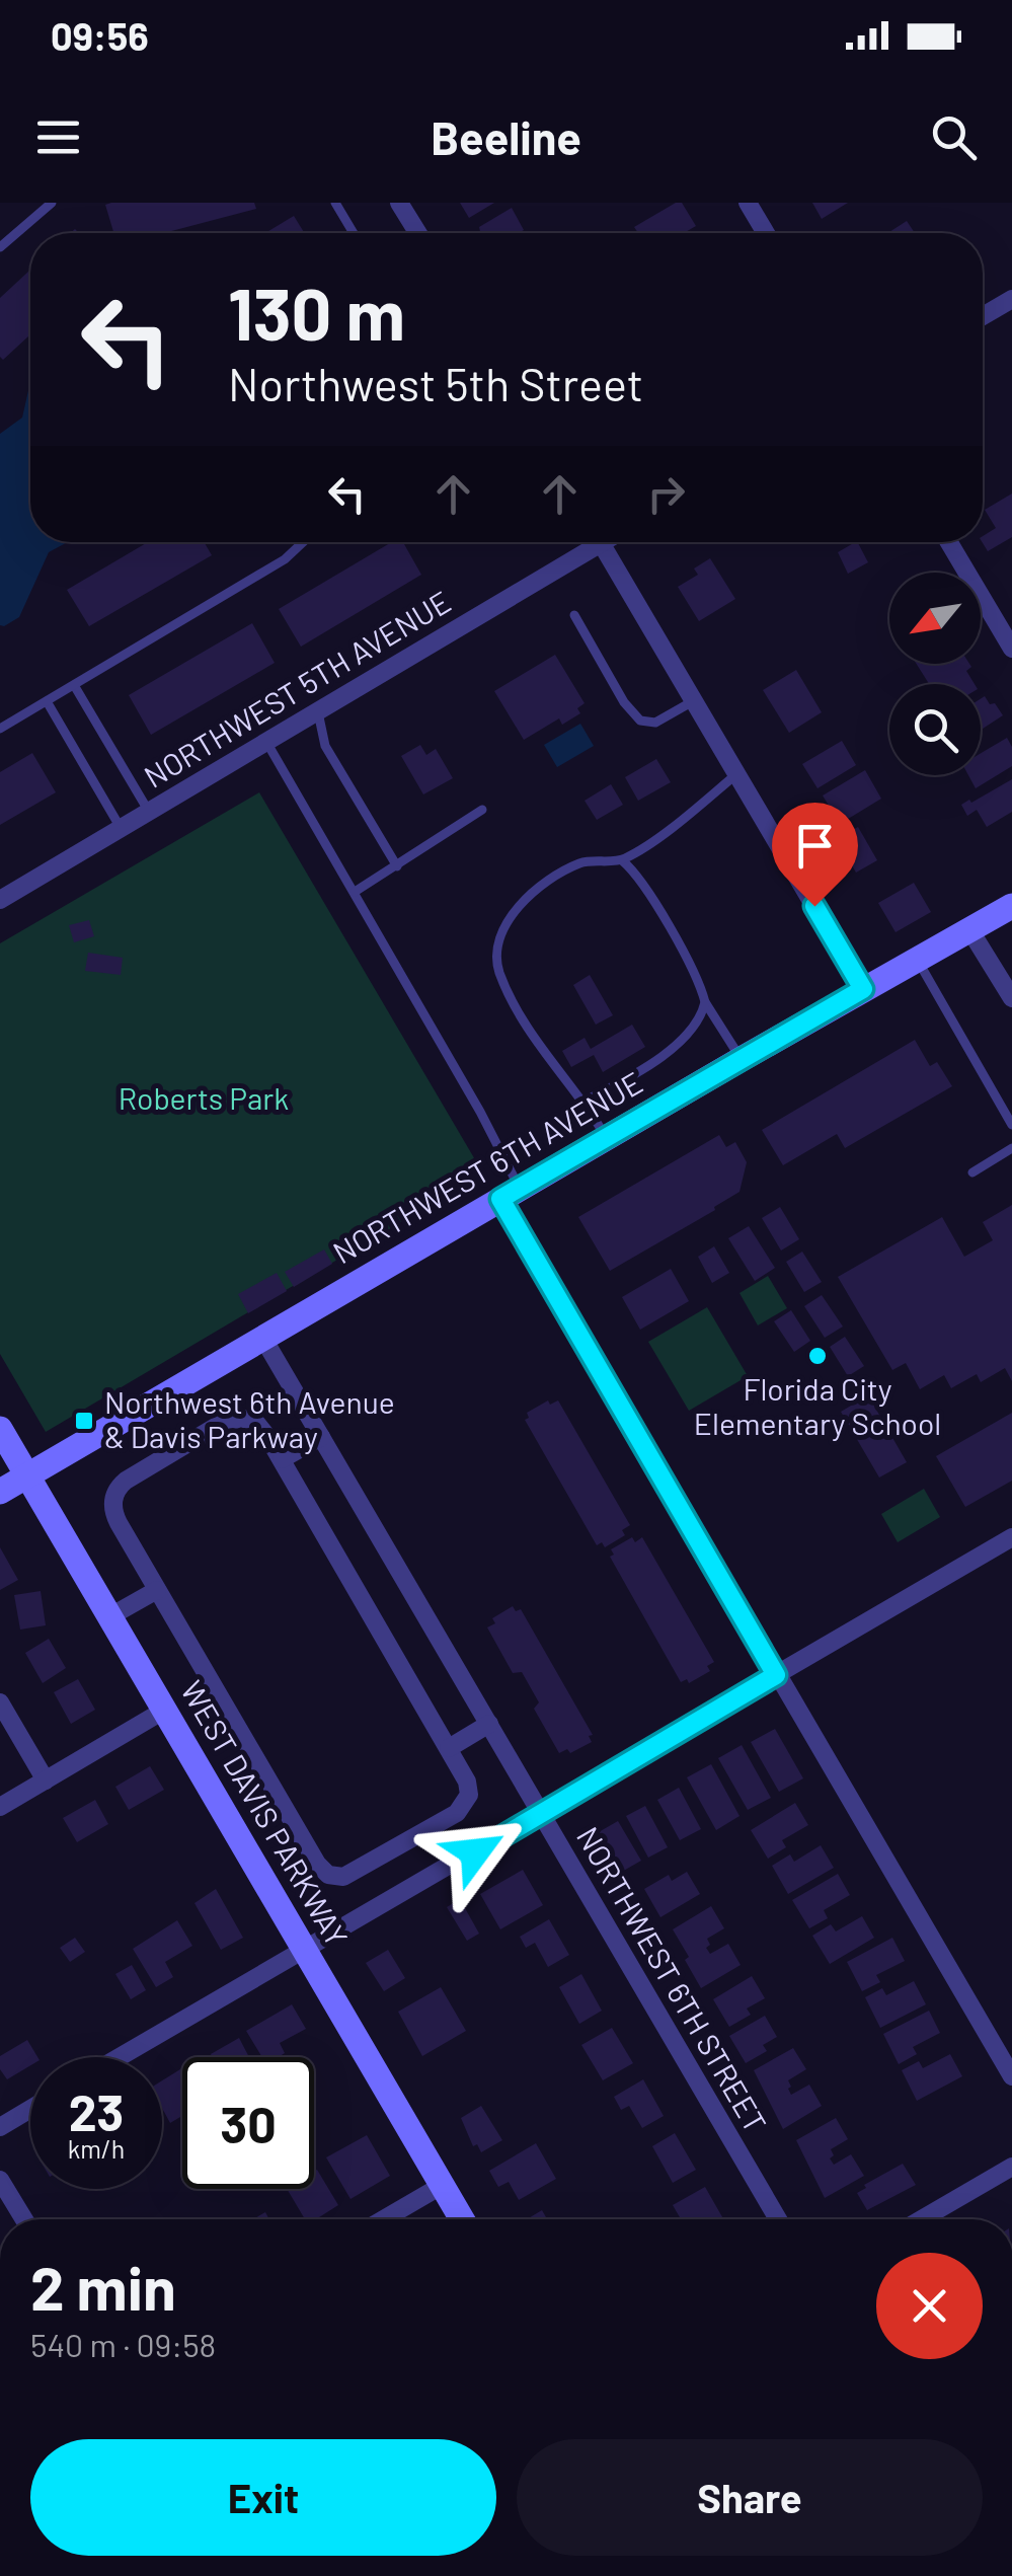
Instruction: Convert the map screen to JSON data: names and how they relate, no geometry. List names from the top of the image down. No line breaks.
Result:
{"streets":{"street":["NORTHWEST 5TH AVENUE","NORTHWEST 6TH AVENUE","WEST DAVIS PARKWAY","NORTHWEST 6TH STREET"]},"crossings":[["NORTHWEST 6TH AVENUE","WEST DAVIS PARKWAY"],["NORTHWEST 6TH AVENUE","NORTHWEST 6TH STREET"]],"parks":["Roberts Park"],"places":{"other":["Florida City Elementary School"],"transit":["Northwest 6th Avenue & Davis Parkway"]},"north":"bottom left","page":{"status":"09:56","header":"Beeline","turn":["130 m","Northwest 5th Street"],"speed":"23 km/h","limit":"30","heading":["2 min","540 m · 09:58"],"buttons":["Exit","Share"]}}
